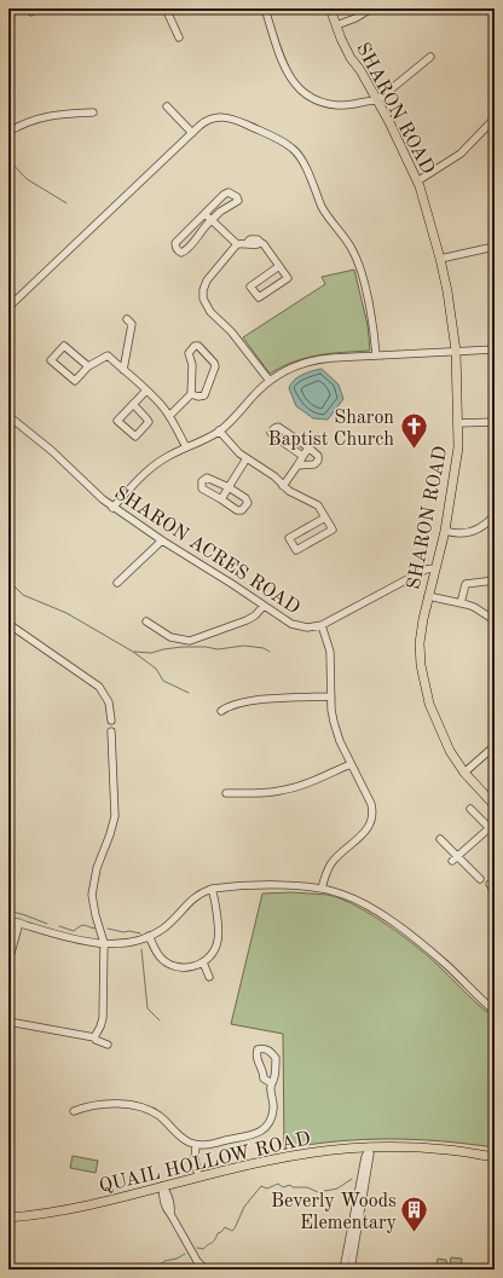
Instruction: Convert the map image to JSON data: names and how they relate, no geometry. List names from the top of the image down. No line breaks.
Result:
{"streets":{"main road":["SHARON ROAD","QUAIL HOLLOW ROAD"],"street":["SHARON ACRES ROAD"]},"crossings":[["SHARON ROAD","SHARON ACRES ROAD"]],"places":{"church":["Sharon Baptist Church"],"building":["Beverly Woods Elementary"]}}
